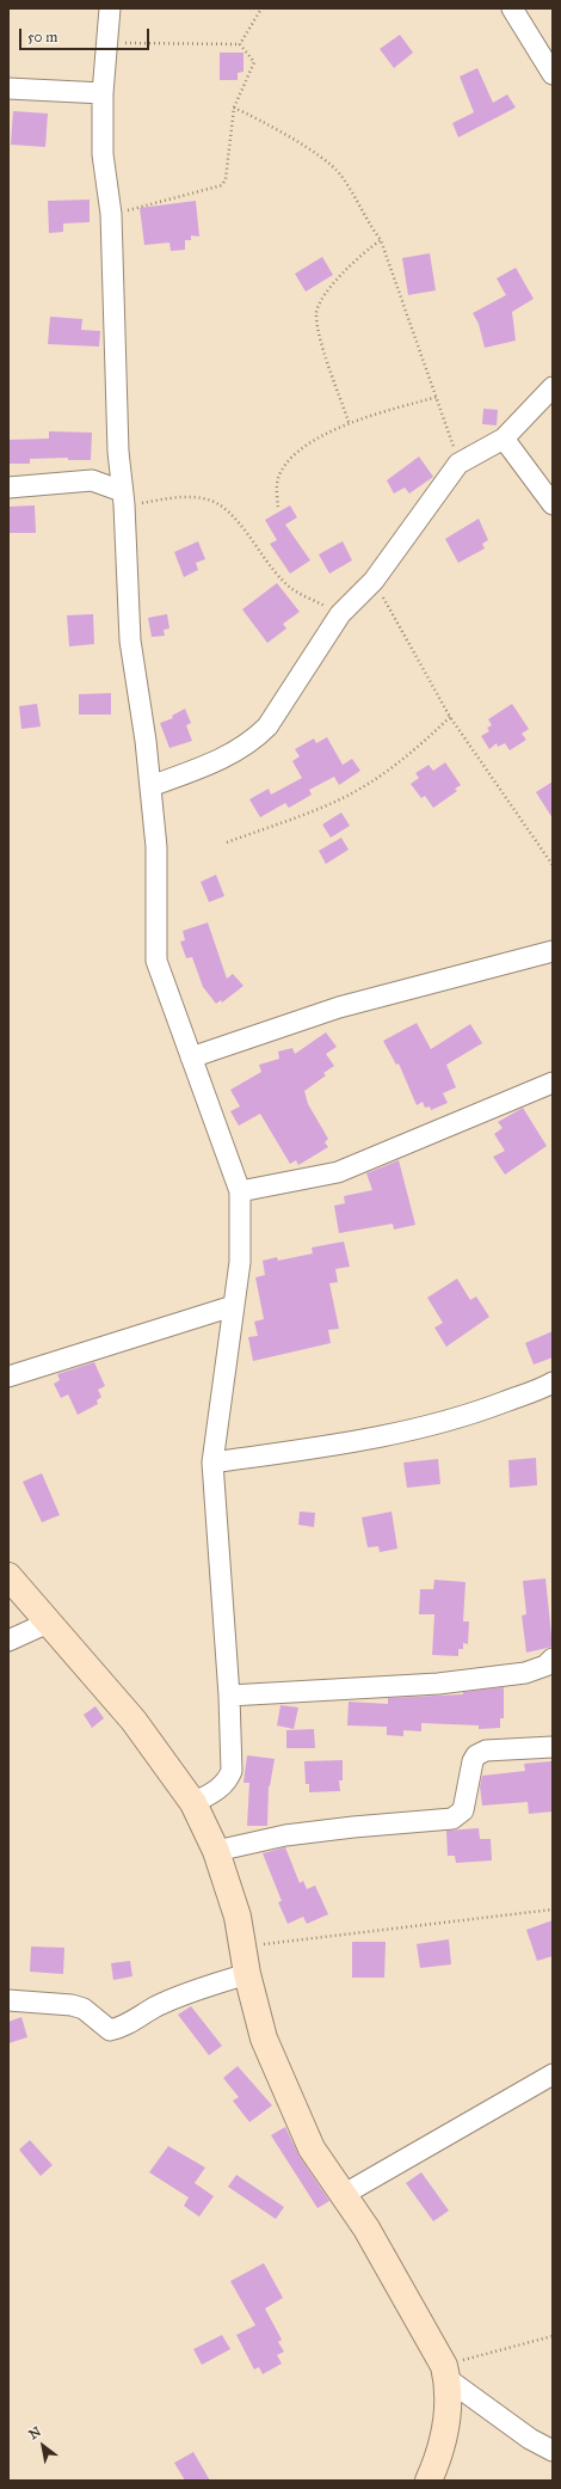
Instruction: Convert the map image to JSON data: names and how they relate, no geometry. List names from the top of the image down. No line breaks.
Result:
{"scale_bar":"50 m","north":"top left"}
